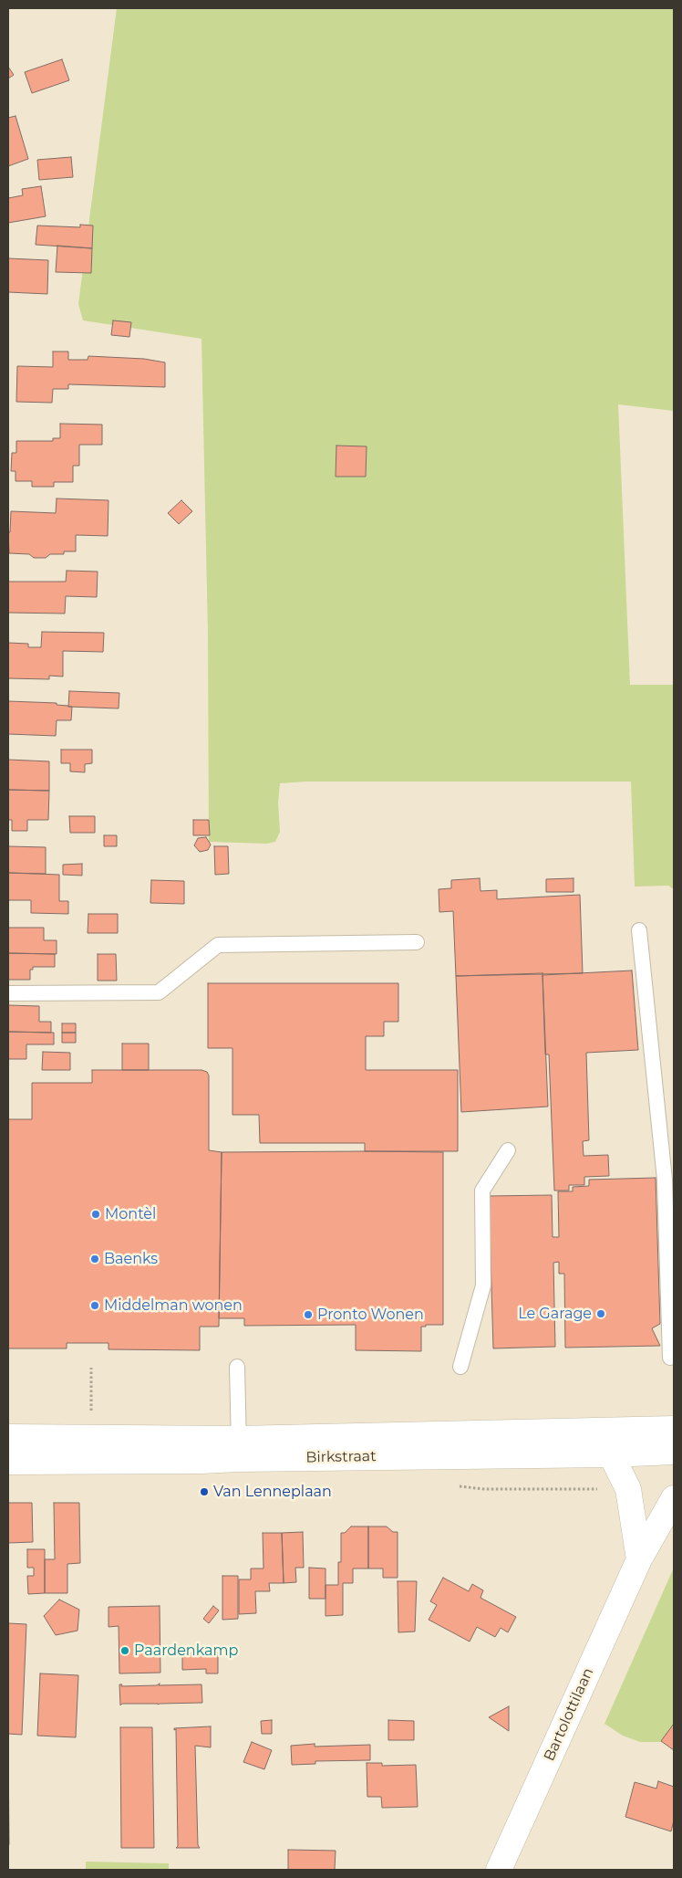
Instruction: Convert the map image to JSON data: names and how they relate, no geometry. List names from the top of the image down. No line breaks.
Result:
{"streets":{"main road":["Birkstraat","Bartolottilaan"]},"places":["Montèl","Baenks","Middelman wonen","Le Garage","Pronto Wonen","Van Lenneplaan","Paardenkamp"]}
